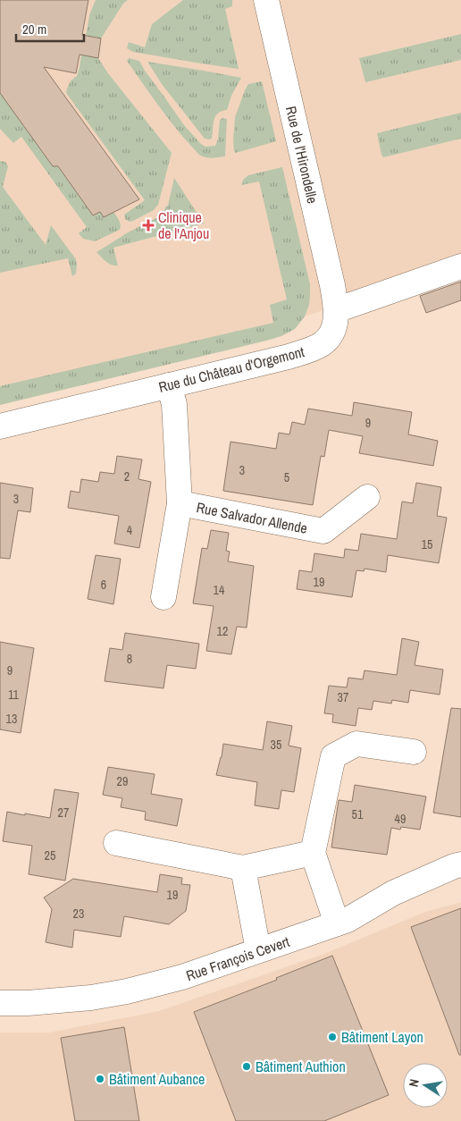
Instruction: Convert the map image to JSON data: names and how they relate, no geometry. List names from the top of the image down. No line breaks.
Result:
{"streets":{"street":["Rue de l'Hirondelle","Rue du Château d'Orgemont","Rue Salvador Allende","Rue François Cevert"]},"crossings":[["Rue de l'Hirondelle","Rue du Château d'Orgemont"],["Rue du Château d'Orgemont","Rue Salvador Allende"]],"places":{"health":["Clinique de l'Anjou"],"other":["Bâtiment Layon","Bâtiment Authion","Bâtiment Aubance"]},"house_numbers":["9","3","2","5","3","4","15","19","6","14","12","8","9","11","37","13","35","29","27","51","49","25","19","23"],"scale_bar":"20 m","north":"left"}
